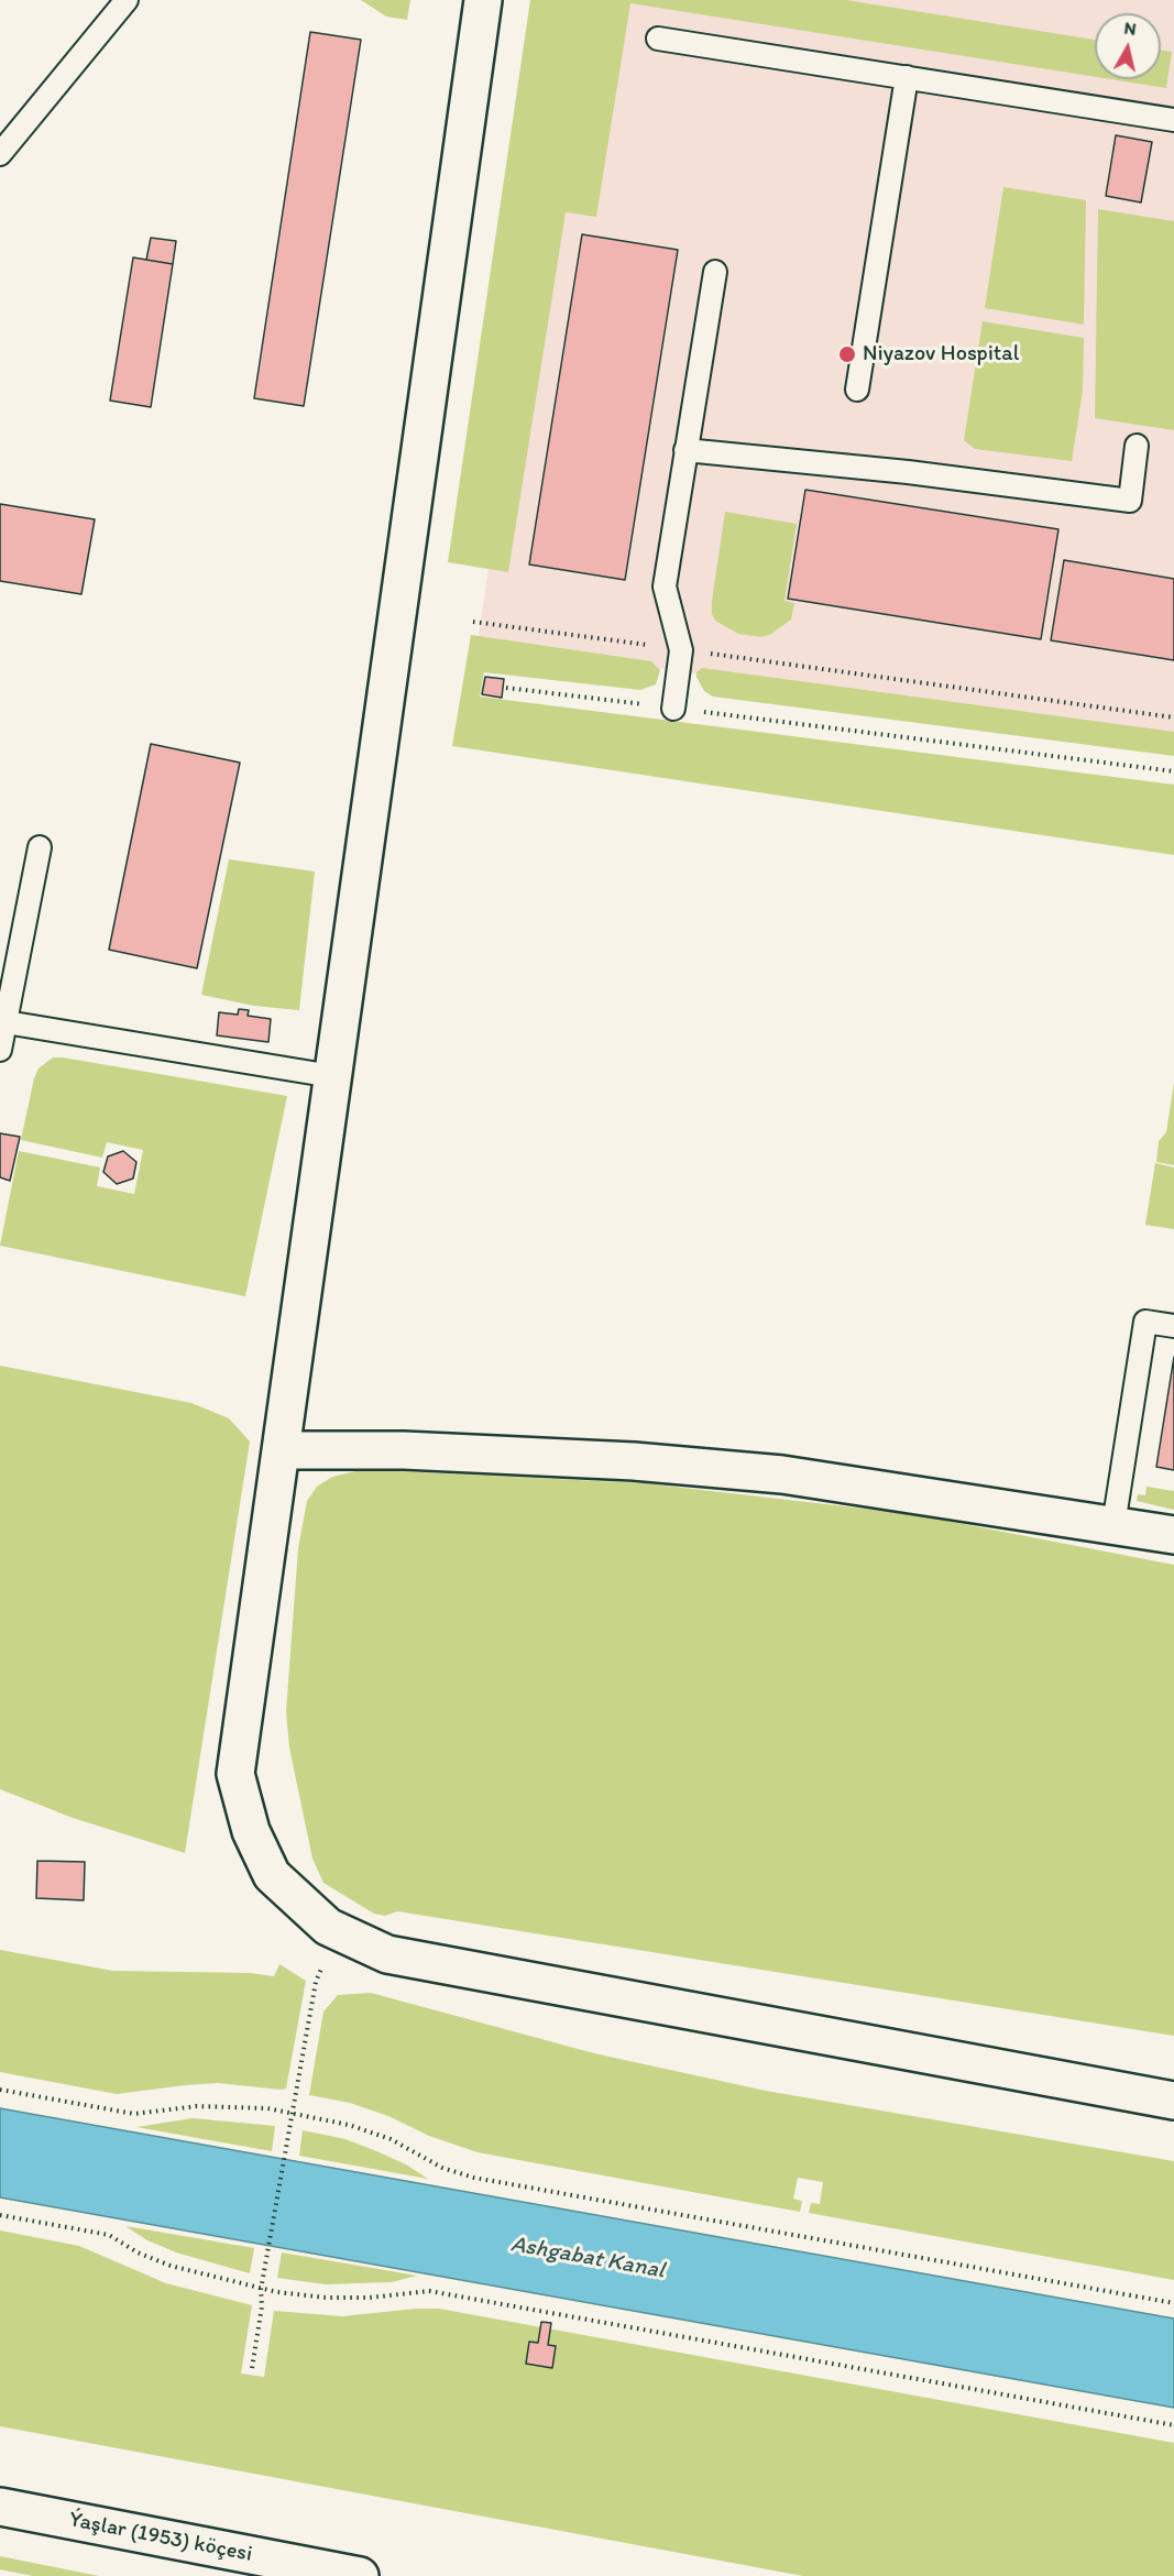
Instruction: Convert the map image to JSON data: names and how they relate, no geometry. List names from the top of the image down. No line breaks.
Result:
{"streets":{"street":["Ýaşlar (1953) köçesi"]},"water":["Ashgabat Kanal"],"places":["Niyazov Hospital"],"north":"top"}
